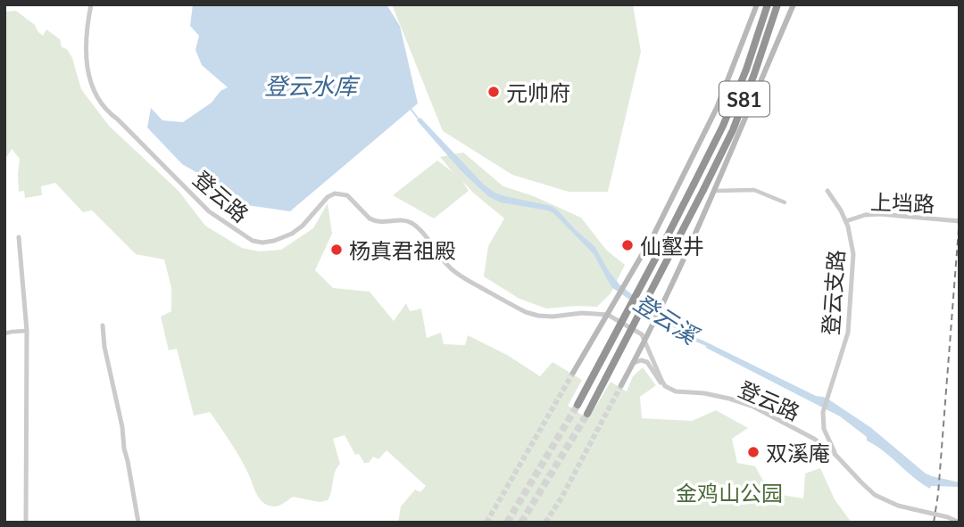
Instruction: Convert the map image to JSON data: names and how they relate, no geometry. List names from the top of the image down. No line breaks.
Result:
{"streets":{"highway":["S81"],"street":["登云路","上垱路","登云支路"]},"crossings":[["登云路","登云支路"],["上垱路","登云支路"]],"water":["登云水库","登云溪"],"parks":["金鸡山公园"],"places":["元帅府","仙壑井","杨真君祖殿","双溪庵"]}
